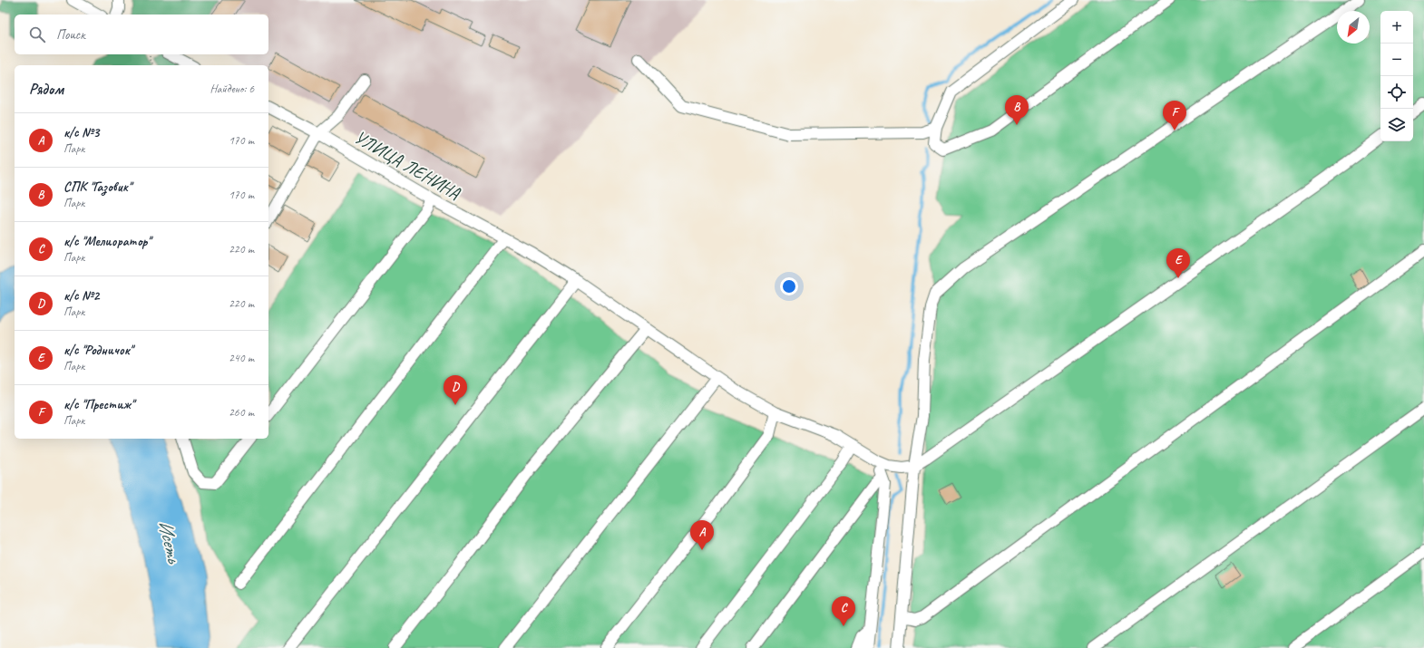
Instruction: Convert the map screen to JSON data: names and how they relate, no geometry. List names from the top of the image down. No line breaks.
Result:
{"streets":{"street":["УЛИЦА ЛЕНИНА"]},"water":["Исеть"],"north":"bottom left","page":{"map_buttons":["+","−"],"search":"Поиск","heading":["Рядом","Найдено: 6"],"pins":["B","F","E","D","A","C"],"list":[{"mark":"A","name":"к/с №3","note":"Парк","value":"170 m"},{"mark":"B","name":"СПК \"Газовик\"","note":"Парк","value":"170 m"},{"mark":"C","name":"к/с \"Мелиоратор\"","note":"Парк","value":"220 m"},{"mark":"D","name":"к/с №2","note":"Парк","value":"220 m"},{"mark":"E","name":"к/с \"Родничок\"","note":"Парк","value":"240 m"},{"mark":"F","name":"к/с \"Престиж\"","note":"Парк","value":"260 m"}]}}
